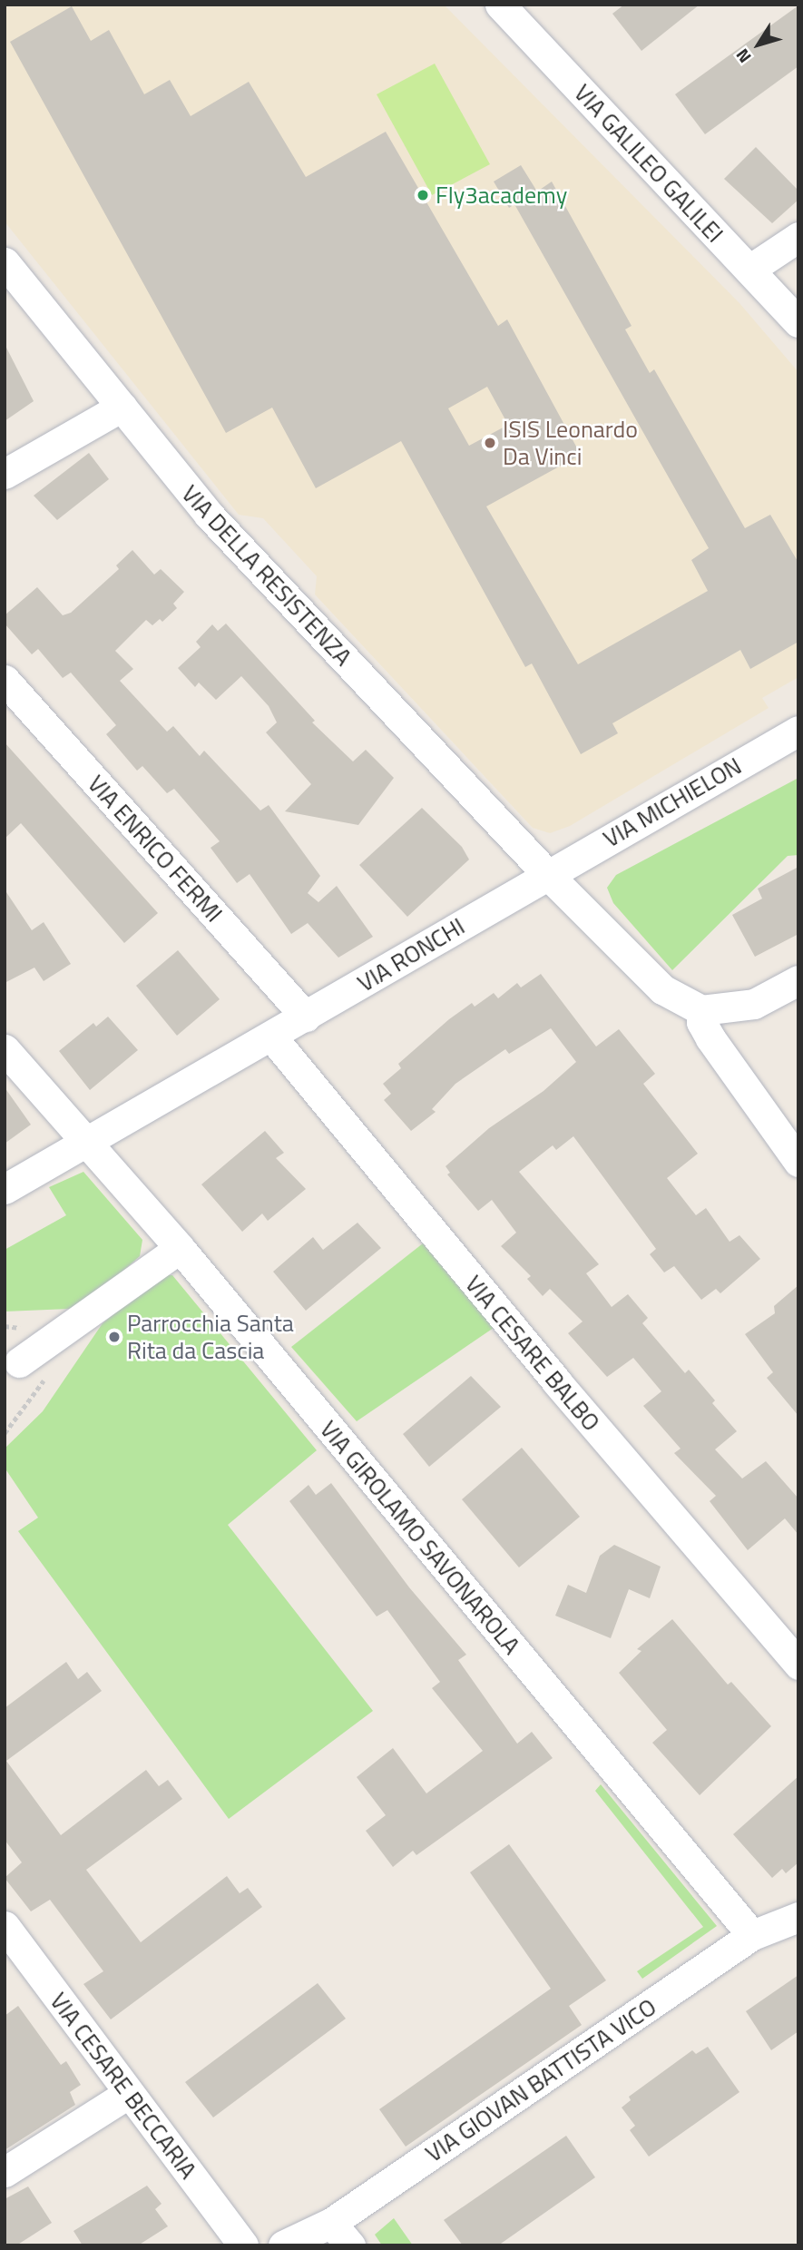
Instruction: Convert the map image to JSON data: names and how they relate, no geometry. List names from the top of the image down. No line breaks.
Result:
{"streets":{"street":["VIA GALILEO GALILEI","VIA DELLA RESISTENZA","VIA MICHIELON","VIA ENRICO FERMI","VIA RONCHI","VIA CESARE BALBO","VIA GIROLAMO SAVONAROLA","VIA GIOVAN BATTISTA VICO","VIA CESARE BECCARIA"]},"crossings":[["VIA DELLA RESISTENZA","VIA MICHIELON"],["VIA DELLA RESISTENZA","VIA RONCHI"],["VIA MICHIELON","VIA RONCHI"],["VIA ENRICO FERMI","VIA RONCHI"],["VIA RONCHI","VIA CESARE BALBO"],["VIA RONCHI","VIA GIROLAMO SAVONAROLA"],["VIA GIROLAMO SAVONAROLA","VIA GIOVAN BATTISTA VICO"]],"places":["Fly3academy","ISIS Leonardo Da Vinci","Parrocchia Santa Rita da Cascia"],"north":"bottom left"}
